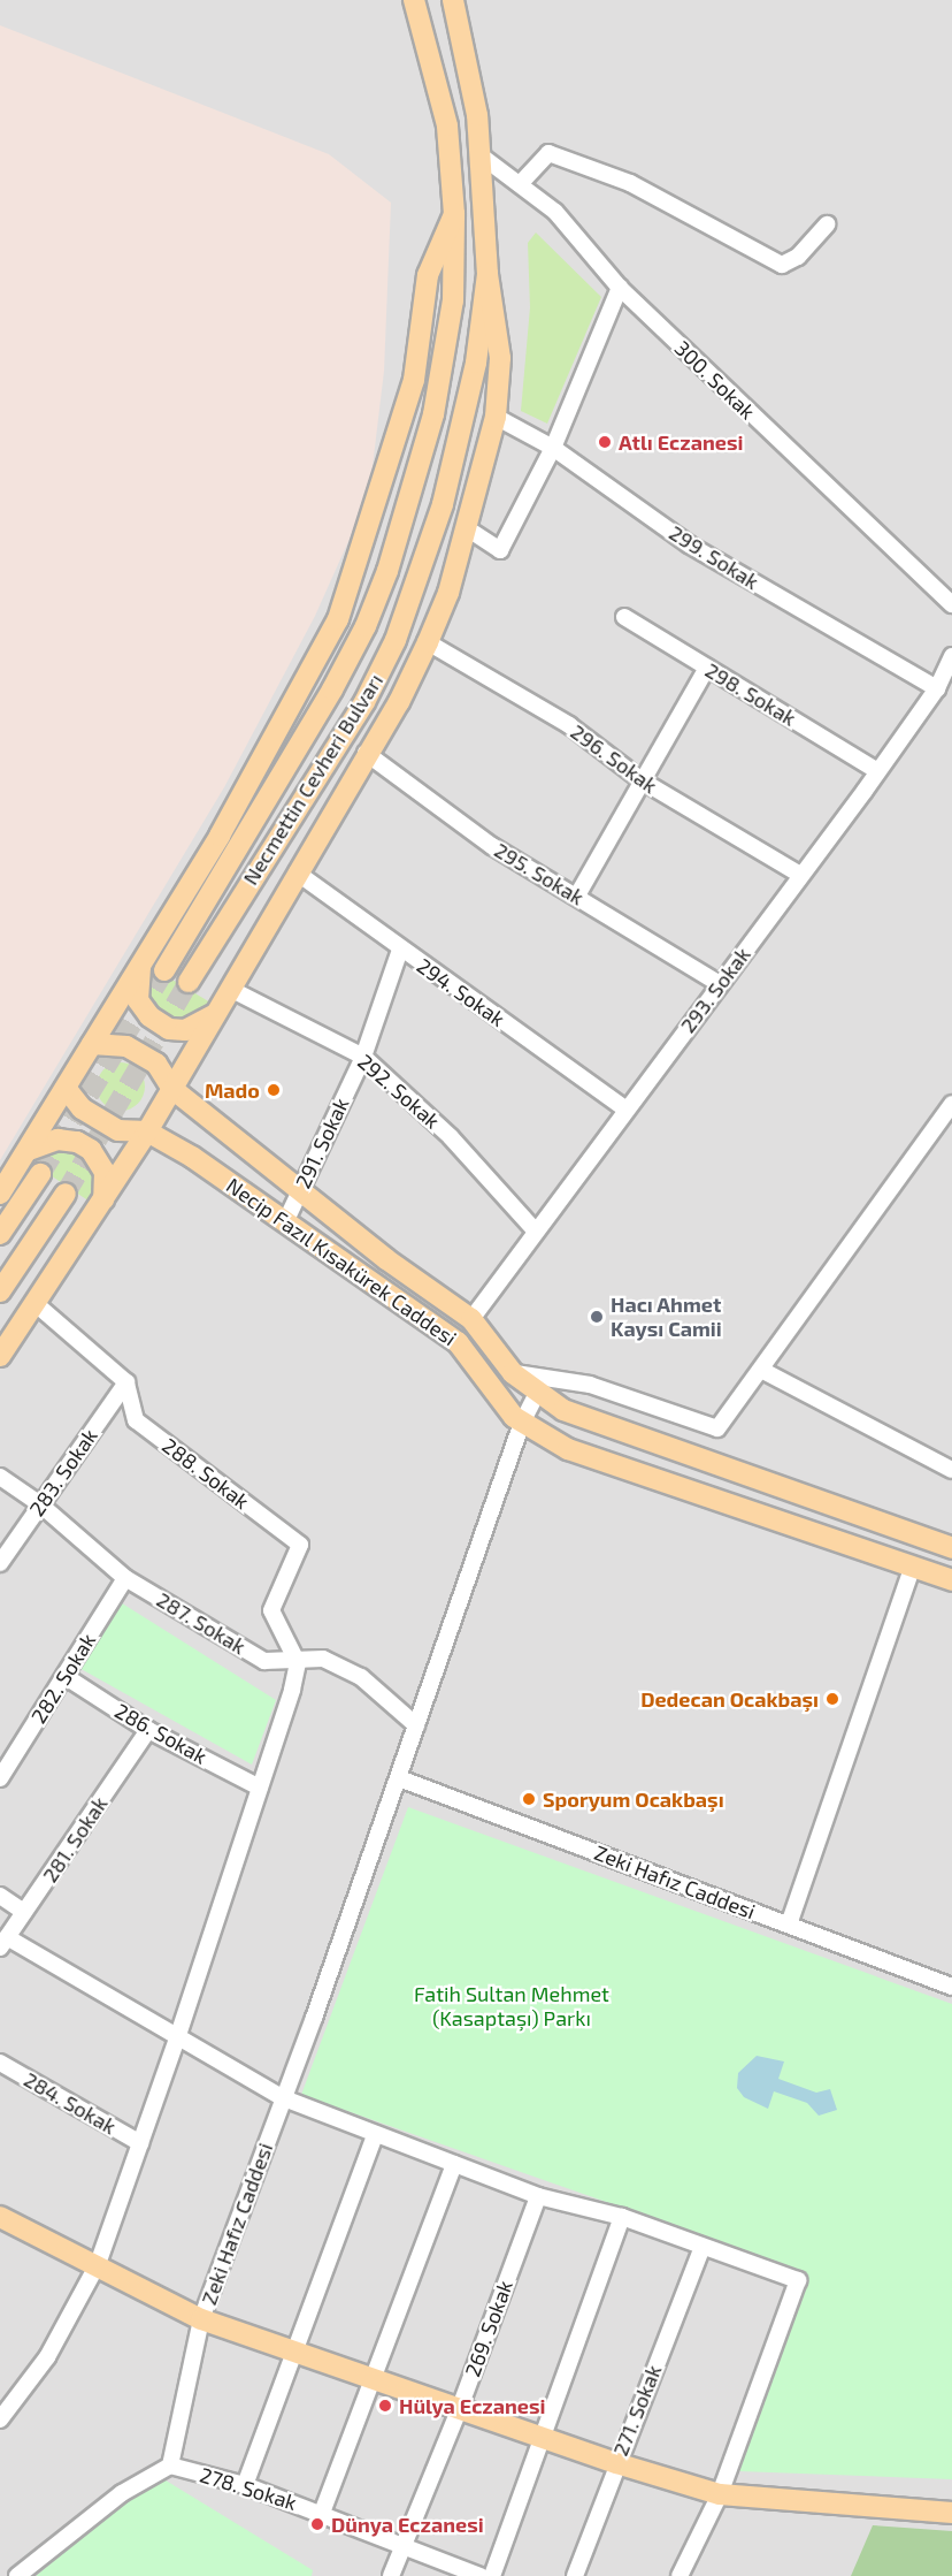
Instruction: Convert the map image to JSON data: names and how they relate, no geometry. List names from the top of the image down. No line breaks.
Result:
{"streets":{"main road":["Necmettin Cevheri Bulvarı","Necip Fazıl Kısakürek Caddesi"],"street":["300. Sokak","299. Sokak","298. Sokak","296. Sokak","295. Sokak","293. Sokak","294. Sokak","292. Sokak","291. Sokak","283. Sokak","288. Sokak","287. Sokak","282. Sokak","286. Sokak","281. Sokak","Zeki Hafız Caddesi","284. Sokak","269. Sokak","271. Sokak","278. Sokak"]},"crossings":[["300. Sokak","Necmettin Cevheri Bulvarı"],["299. Sokak","293. Sokak"],["298. Sokak","293. Sokak"],["296. Sokak","293. Sokak"],["295. Sokak","293. Sokak"],["293. Sokak","294. Sokak"],["293. Sokak","292. Sokak"],["293. Sokak","Necip Fazıl Kısakürek Caddesi"],["294. Sokak","291. Sokak"],["292. Sokak","291. Sokak"],["291. Sokak","Necip Fazıl Kısakürek Caddesi"],["Necip Fazıl Kısakürek Caddesi","Zeki Hafız Caddesi"],["283. Sokak","288. Sokak"],["283. Sokak","287. Sokak"],["288. Sokak","287. Sokak"],["287. Sokak","282. Sokak"],["287. Sokak","Zeki Hafız Caddesi"],["282. Sokak","286. Sokak"],["286. Sokak","281. Sokak"],["Zeki Hafız Caddesi","278. Sokak"],["269. Sokak","278. Sokak"]],"parks":["Fatih Sultan Mehmet (Kasaptaşı) Parkı"],"places":["Atlı Eczanesi","Mado","Hacı Ahmet Kaysı Camii","Dedecan Ocakbaşı","Sporyum Ocakbaşı","Hülya Eczanesi","Dünya Eczanesi"]}
